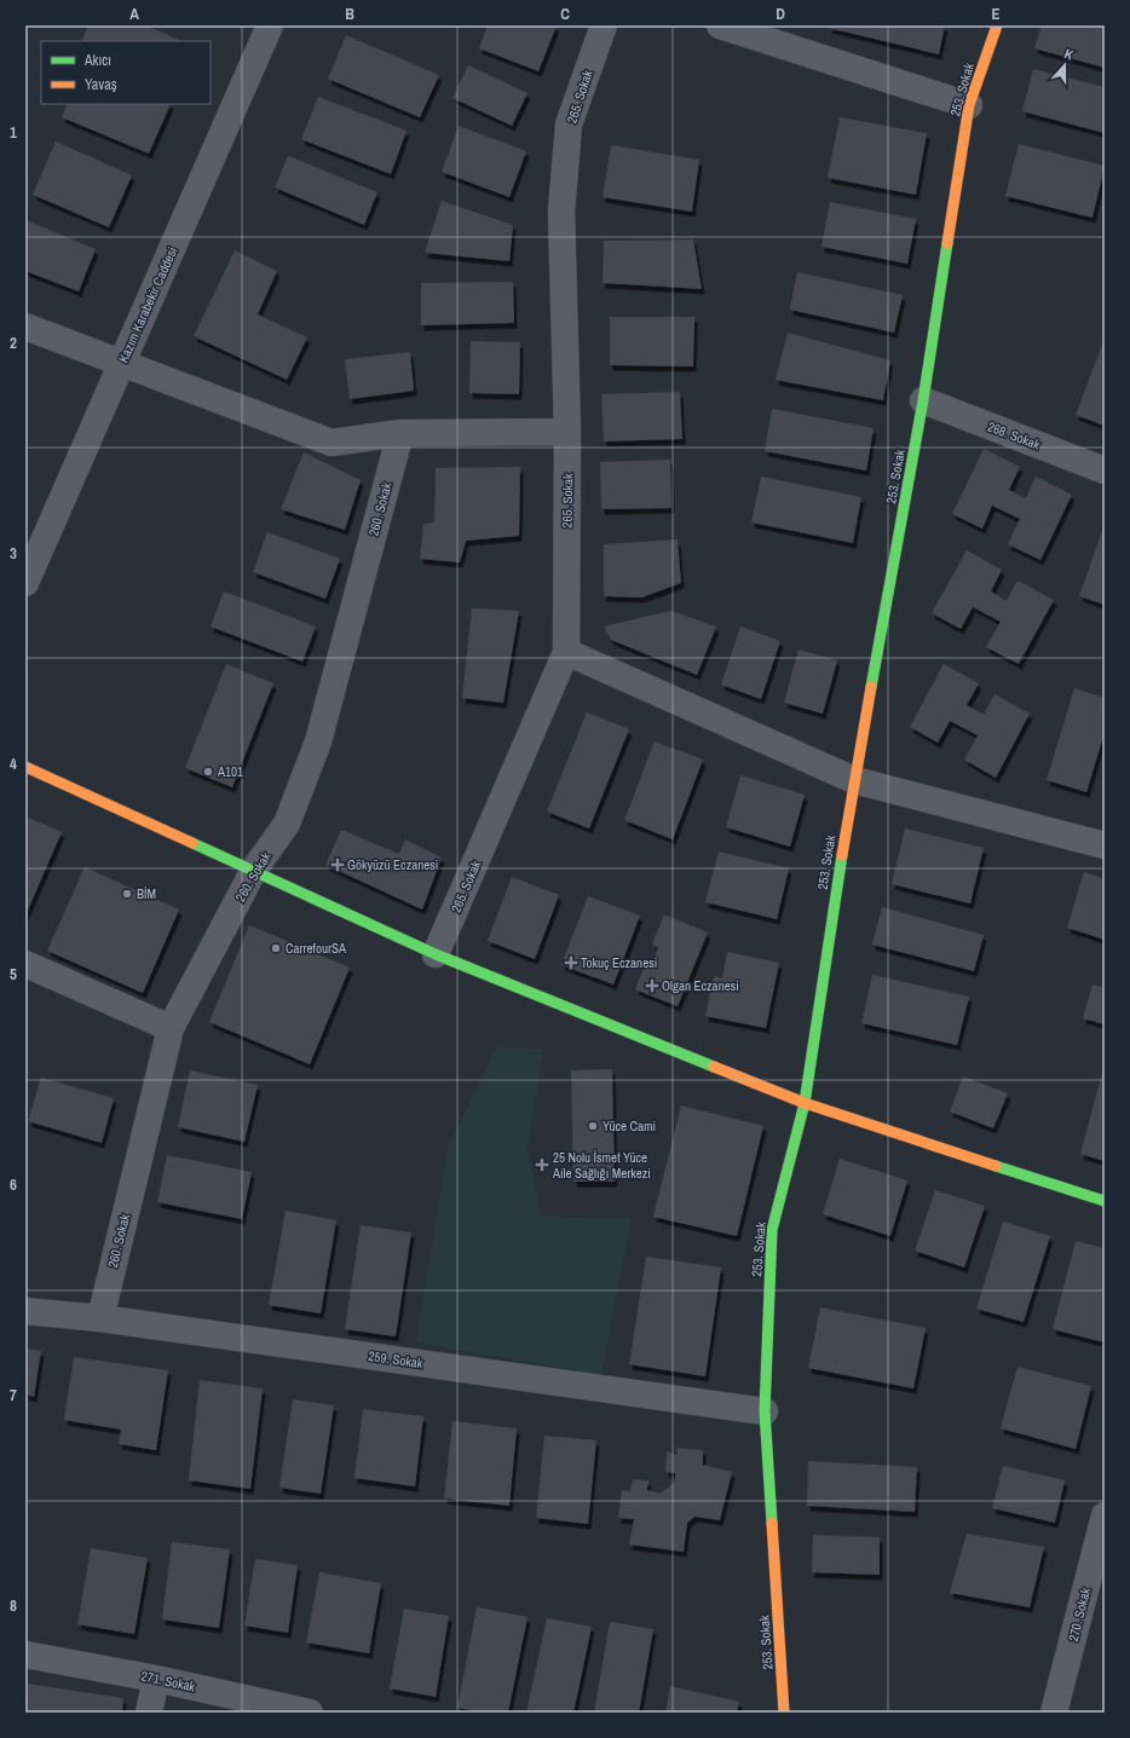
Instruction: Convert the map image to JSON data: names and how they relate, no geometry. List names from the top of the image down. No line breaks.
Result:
{"streets":{"street":["253. Sokak","265. Sokak","Kazım Karabekir Caddesi","268. Sokak","260. Sokak","259. Sokak","270. Sokak","271. Sokak"]},"crossings":[["253. Sokak","268. Sokak"],["253. Sokak","259. Sokak"],["260. Sokak","259. Sokak"]],"places":{"other":["A101","BİM","CarrefourSA","Yüce Cami"],"health":["Gökyüzü Eczanesi","Tokuç Eczanesi","Olgan Eczanesi","25 Nolu İsmet Yüce Aile Sağlığı Merkezi"]},"legend":["Akıcı","Yavaş"],"north":"top","grid":{"columns":["A","B","C","D","E"],"rows":["1","2","3","4","5","6","7","8"]}}
